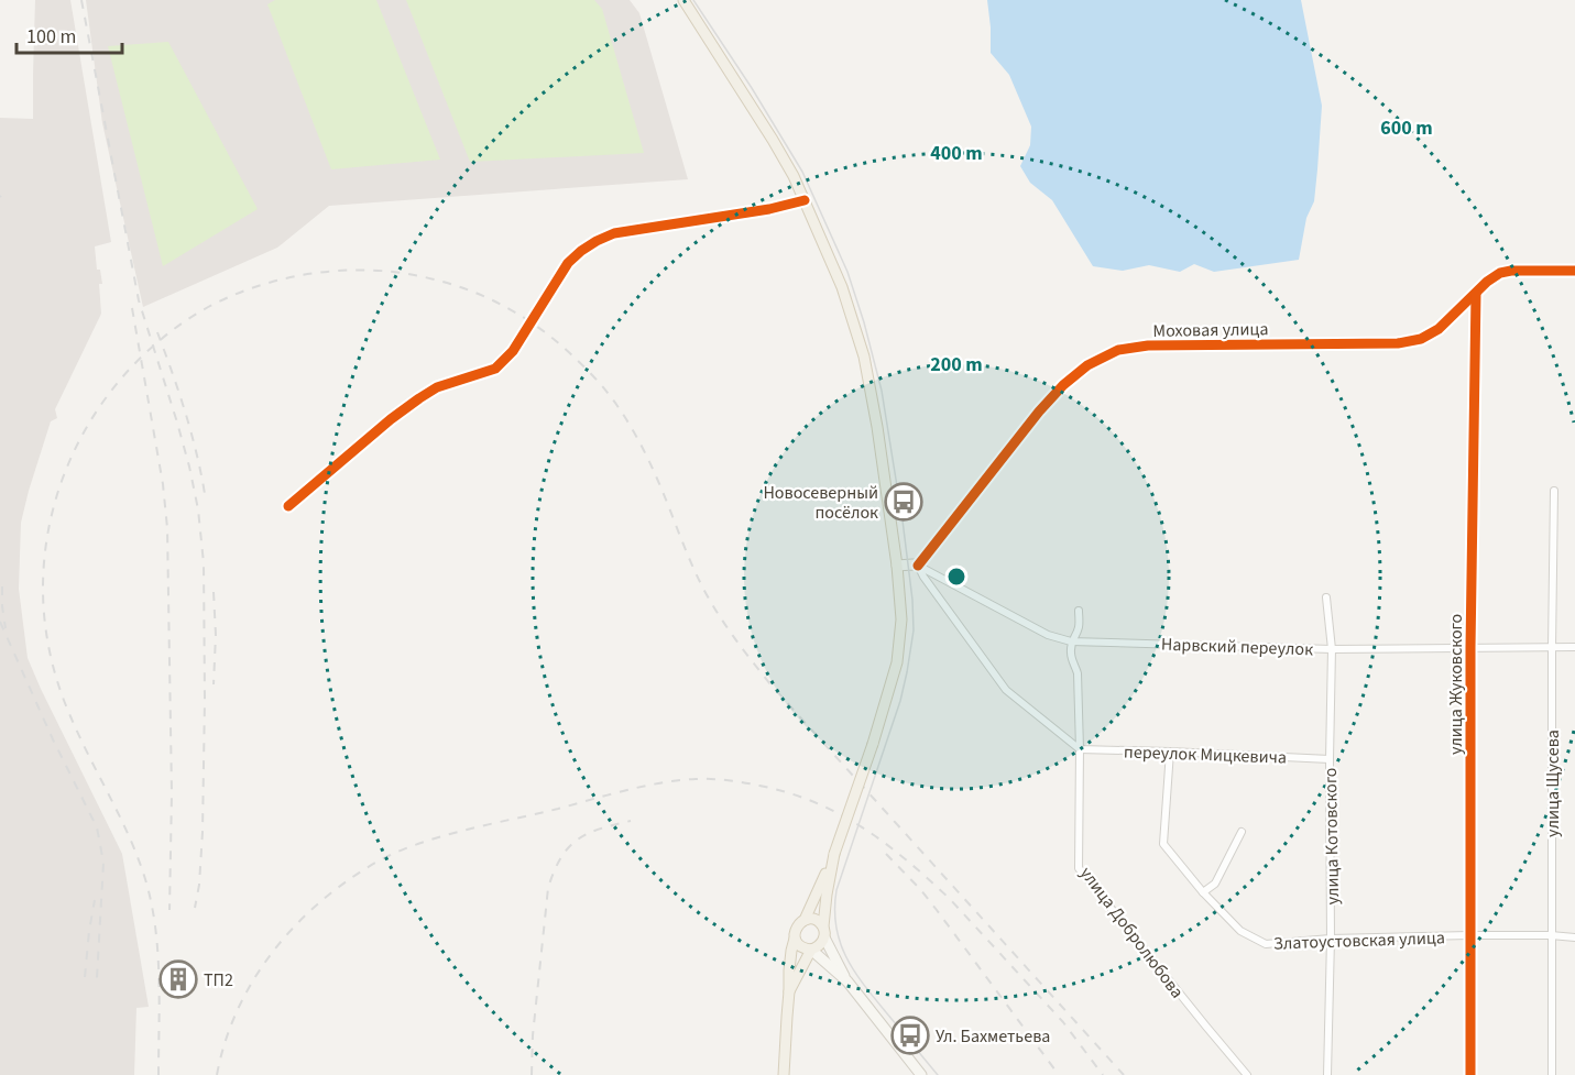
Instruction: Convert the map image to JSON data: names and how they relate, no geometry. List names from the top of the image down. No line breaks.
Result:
{"streets":{"street":["Моховая улица","Нарвский переулок","улица Жуковского","переулок Мицкевича","улица Щусева","улица Котовского","улица Добролюбова","Златоустовская улица"]},"crossings":[["Моховая улица","Нарвский переулок"],["Моховая улица","улица Жуковского"],["Нарвский переулок","улица Жуковского"],["Нарвский переулок","улица Щусева"],["Нарвский переулок","улица Котовского"],["Нарвский переулок","улица Добролюбова"],["улица Жуковского","Златоустовская улица"],["переулок Мицкевича","улица Котовского"],["переулок Мицкевича","улица Добролюбова"],["переулок Мицкевича","Златоустовская улица"],["улица Щусева","Златоустовская улица"],["улица Котовского","Златоустовская улица"]],"places":{"bus stop":["Новосеверный посёлок","Ул. Бахметьева"],"building":["ТП2"]},"scale_bar":"100 m","rings":["600 m","400 m","200 m"]}
